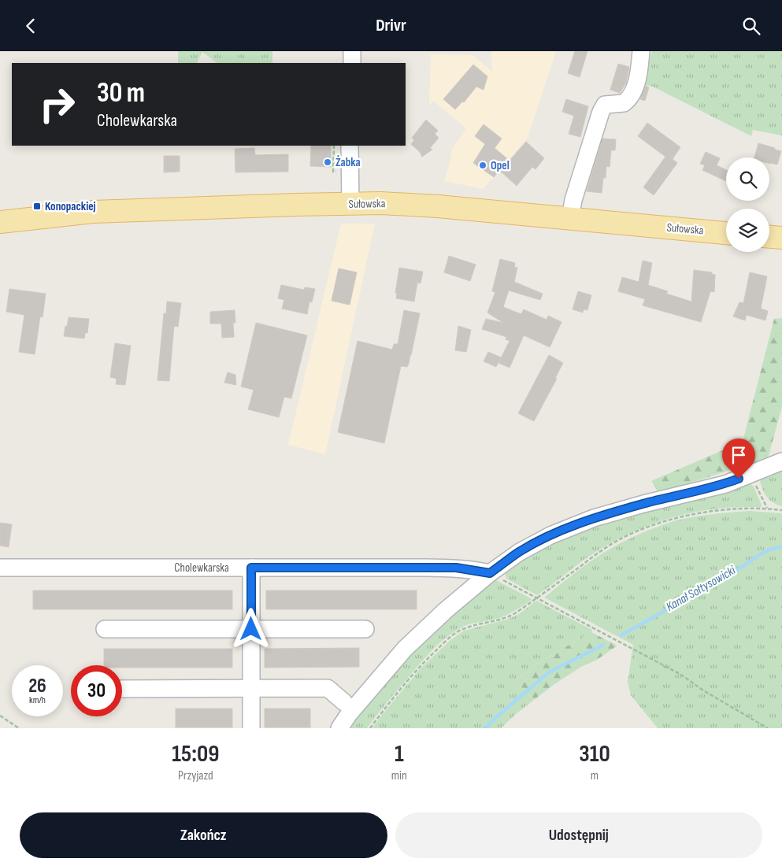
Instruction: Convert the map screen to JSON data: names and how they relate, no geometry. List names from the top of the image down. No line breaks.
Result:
{"streets":{"main road":["Sułowska"],"street":["Cholewkarska"]},"water":["Kanał Sołtysowicki"],"places":{"other":["Żabka","Opel"],"transit":["Konopackiej"]},"page":{"header":"Drivr","turn":["30 m","Cholewkarska"],"speed":"26 km/h","limit":"30","eta":["15:09","Przyjazd","1","min","310","m"],"buttons":["Zakończ","Udostępnij"]}}
